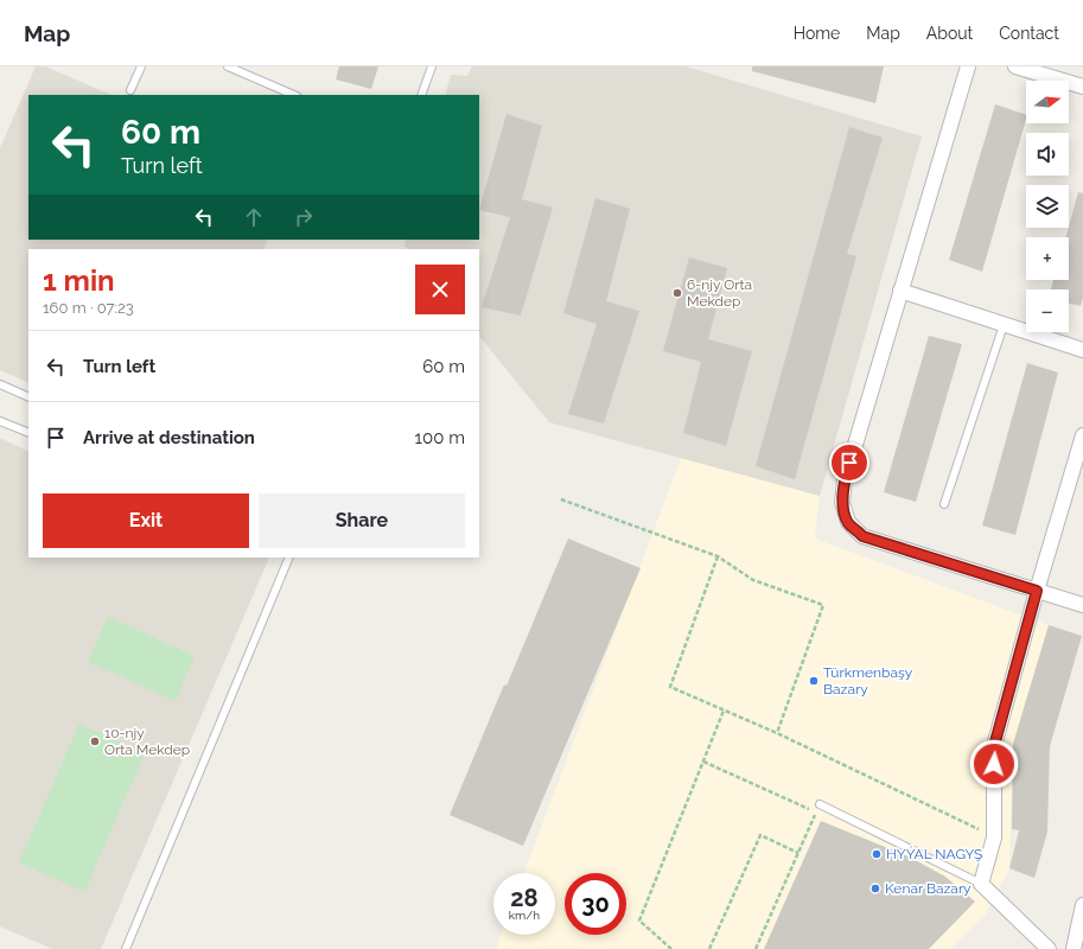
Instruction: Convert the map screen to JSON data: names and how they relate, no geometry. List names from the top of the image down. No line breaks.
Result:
{"places":["6-njy Orta Mekdep","Türkmenbaşy Bazary","10-njy Orta Mekdep","HYÝAL NAGYŞ","Kenar Bazary"],"north":"right","page":{"header":"Map","nav":["Home","Map","About","Contact"],"map_buttons":["+","−"],"turn":["60 m","Turn left"],"heading":["1 min","160 m · 07:23"],"list":[{"name":"Turn left","value":"60 m"},{"name":"Arrive at destination","value":"100 m"}],"buttons":["Exit","Share"],"speed":"28 km/h","limit":"30"}}
